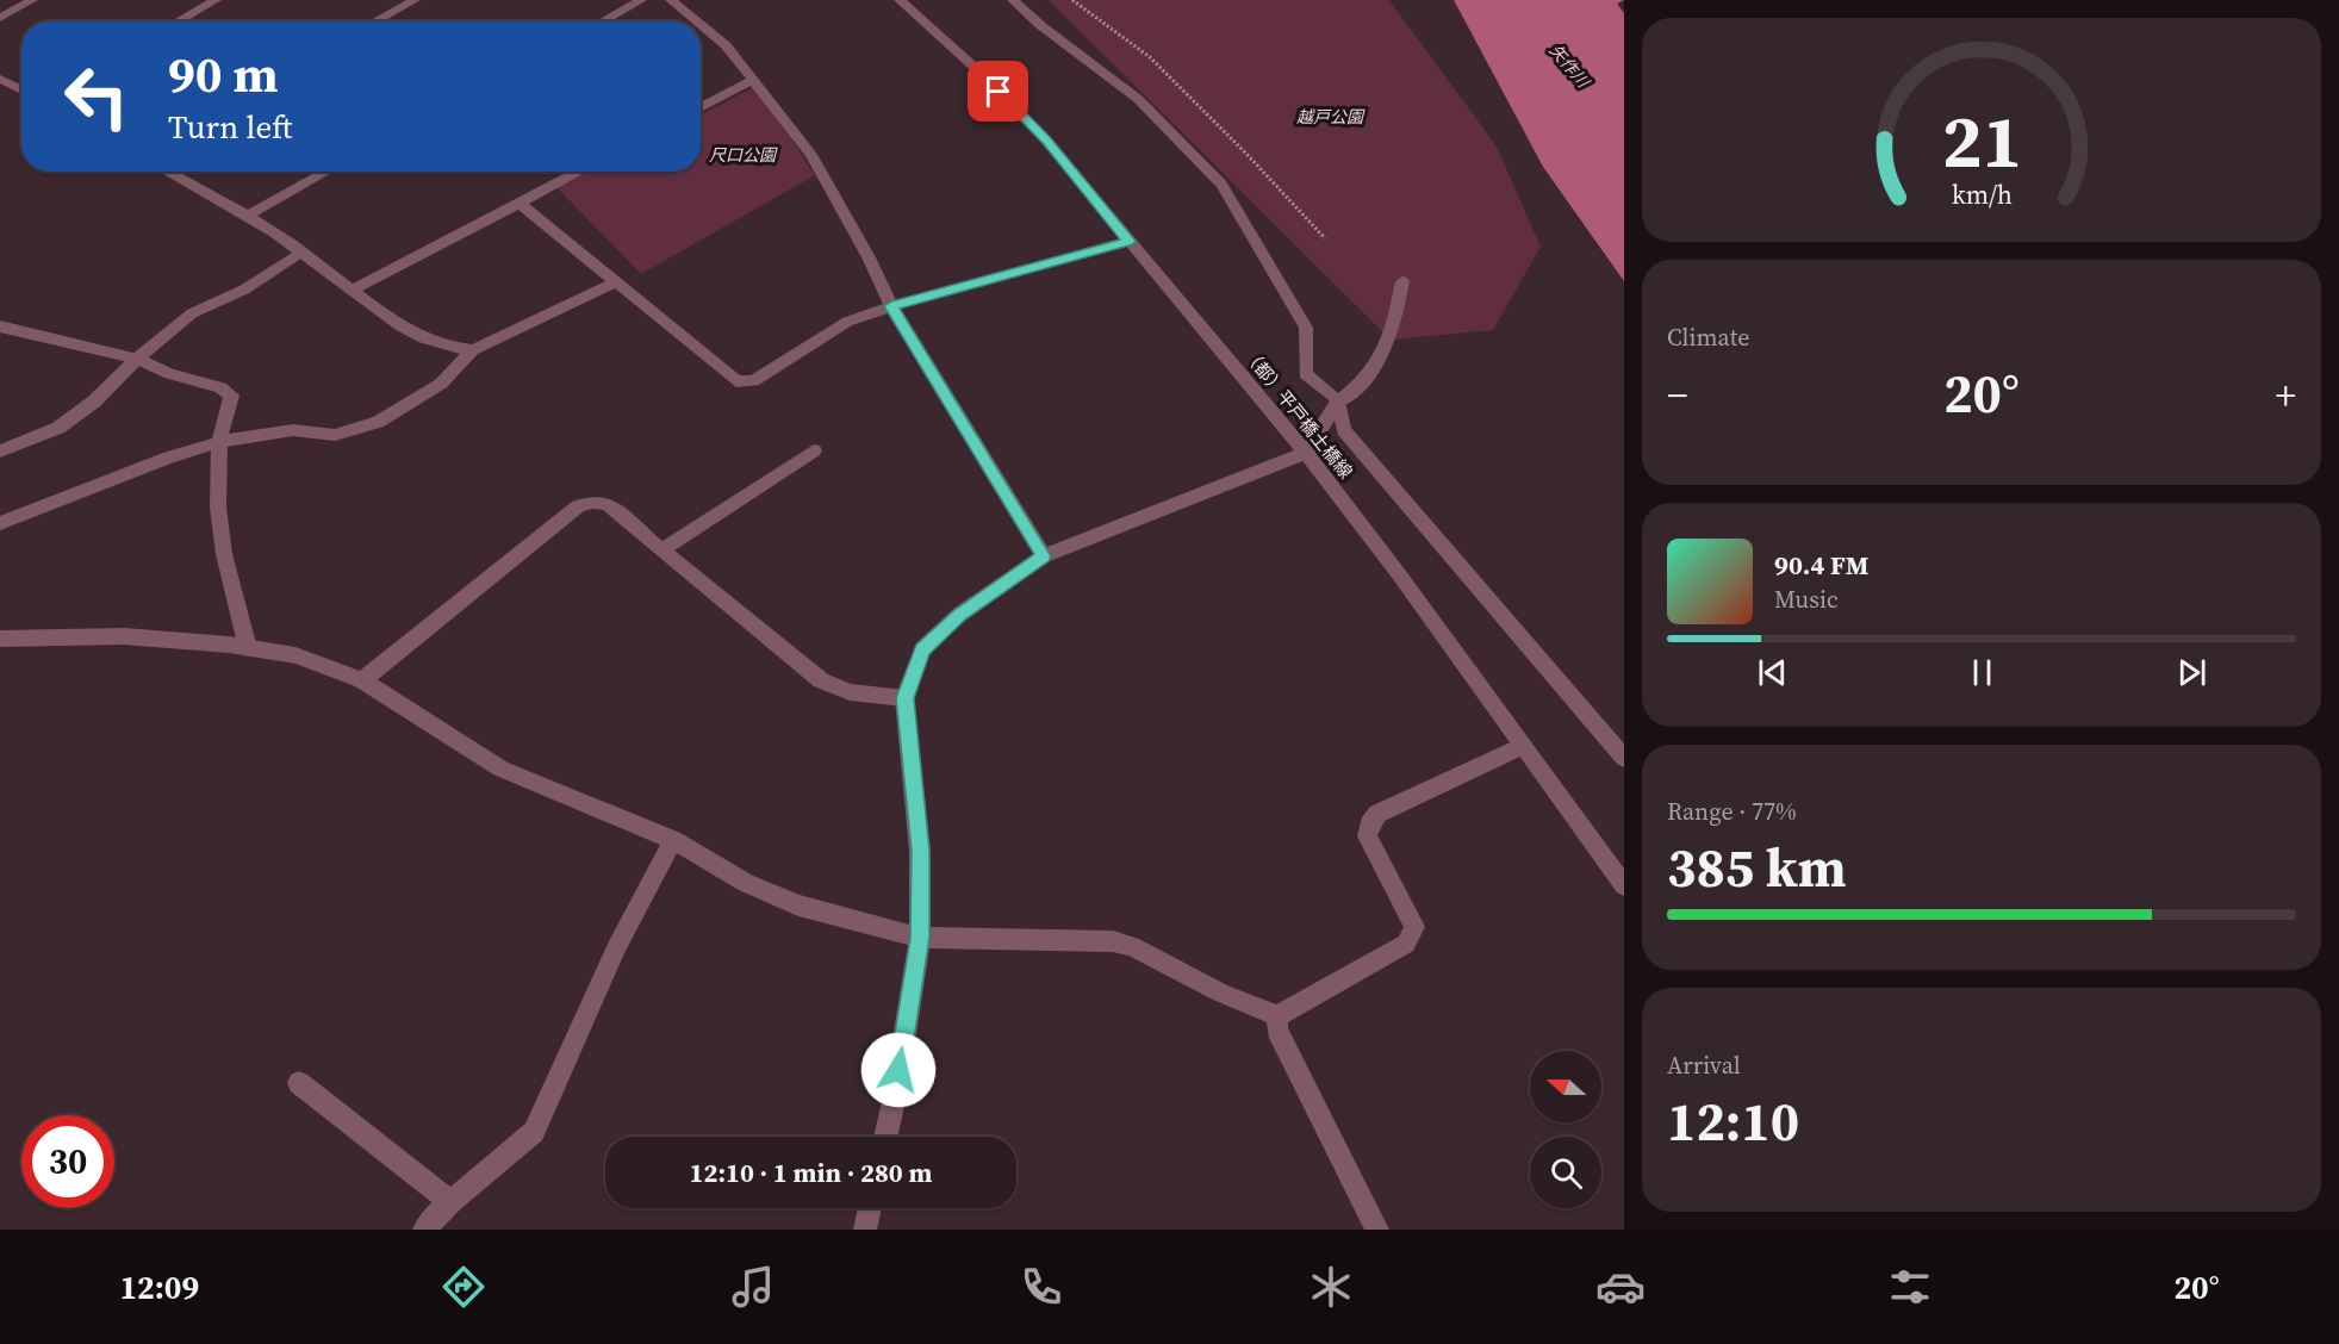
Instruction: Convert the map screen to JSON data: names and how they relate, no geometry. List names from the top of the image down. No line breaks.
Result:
{"streets":{"street":["（都）平戸橋土橋線"]},"water":["矢作川"],"parks":["越戸公園","尺口公園"],"north":"left","page":{"turn":["90 m","Turn left"],"tile":["Climate",["Range · 77%","385 km"],["Arrival","12:10"]],"heat":["−","20°","+"],"song":["90.4 FM","Music"],"limit":"30","trip":"12:10 · 1 min · 280 m","tabs":["12:09","20°"],"gauge":["21","km/h"]}}
